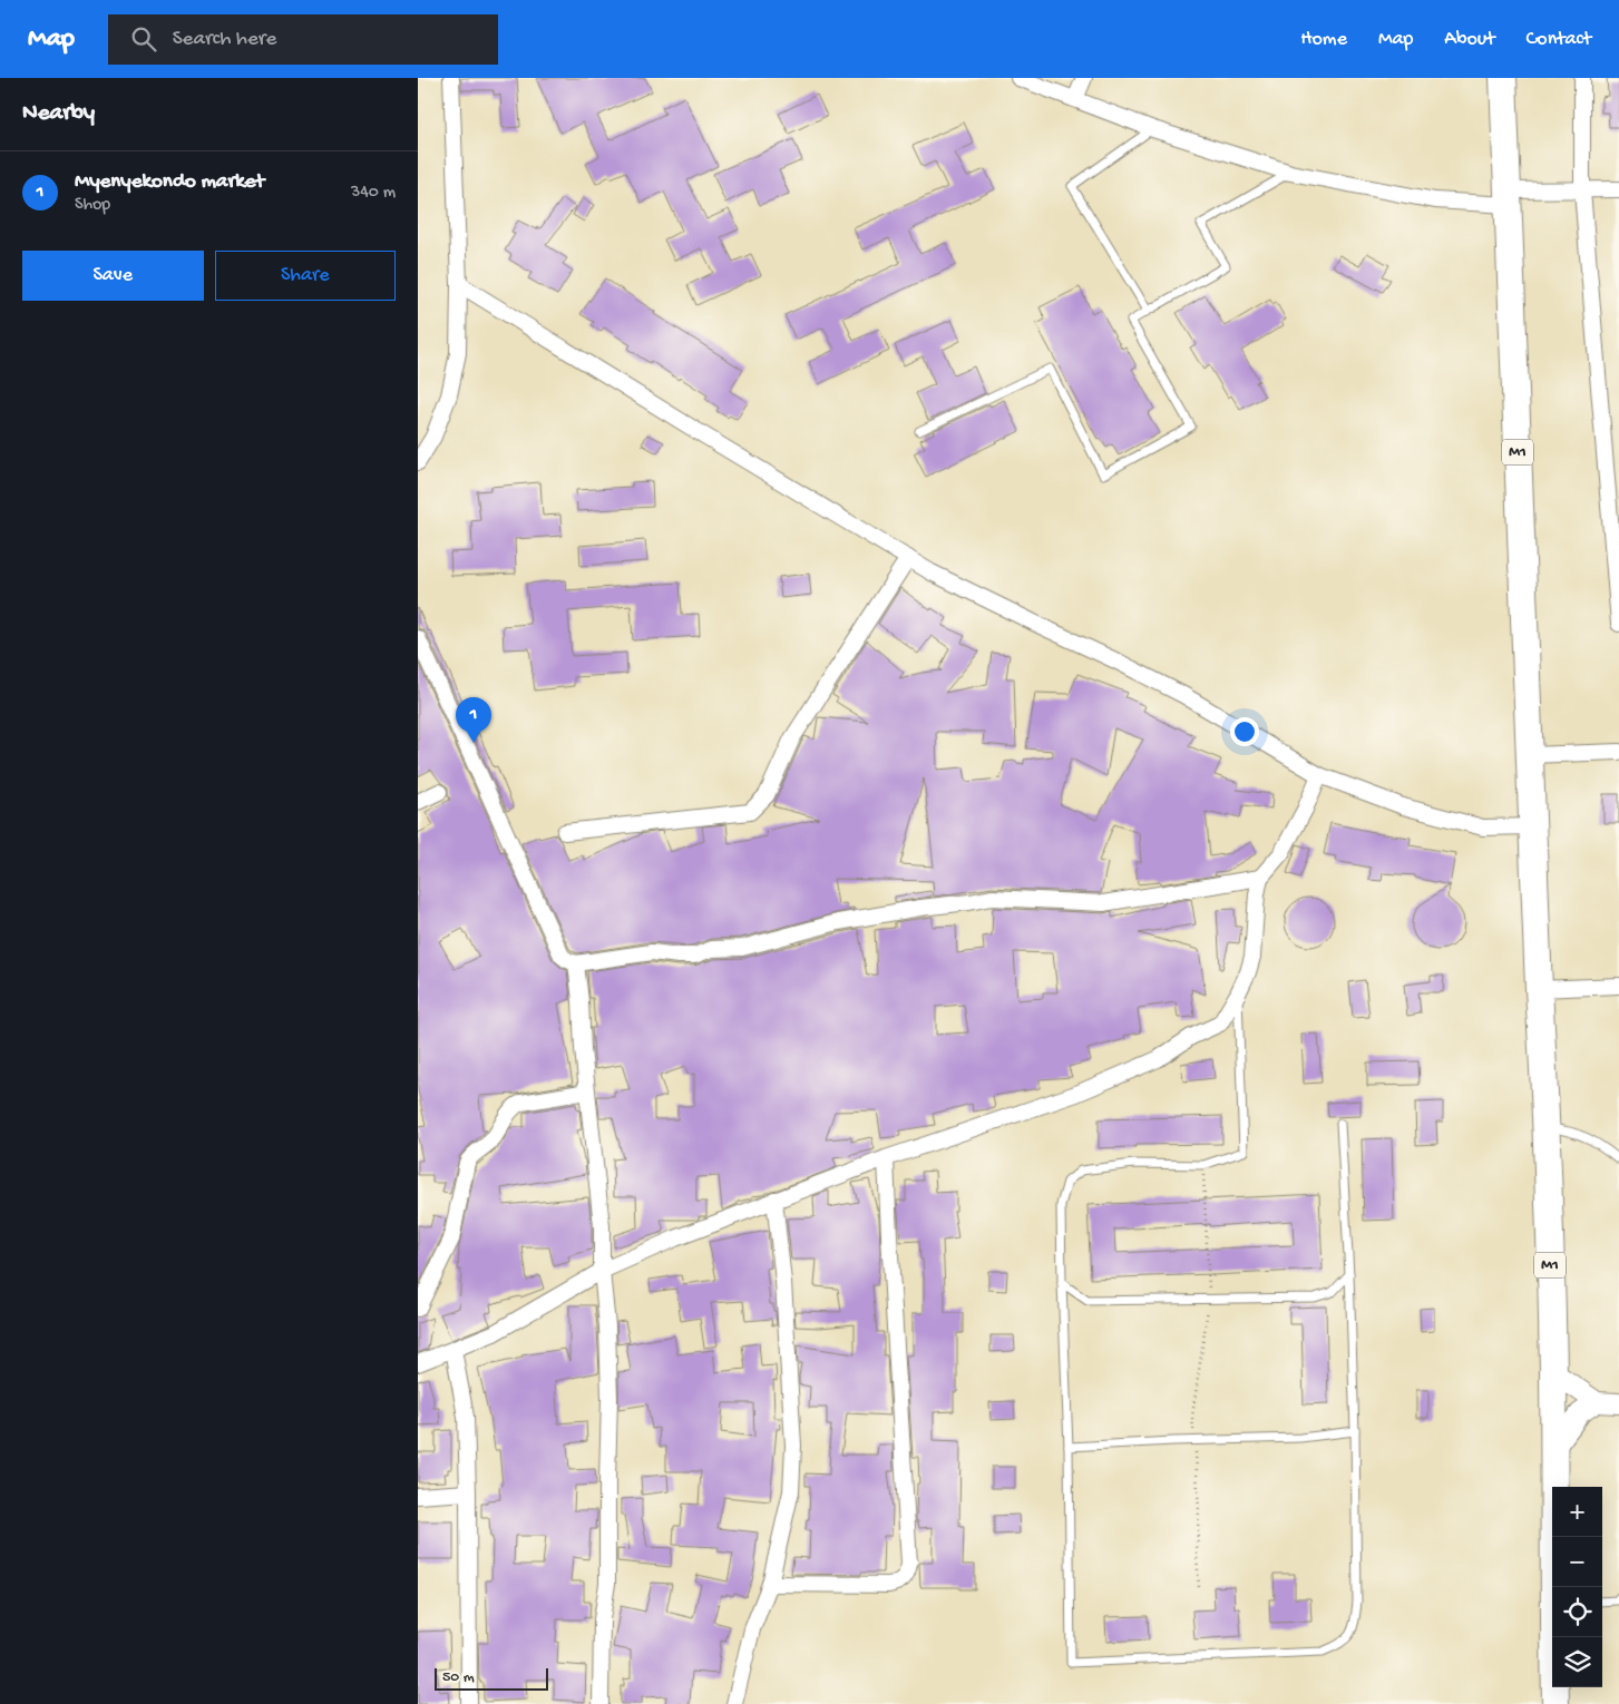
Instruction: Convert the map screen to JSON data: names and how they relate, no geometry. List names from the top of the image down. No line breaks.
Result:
{"streets":{"highway":["M1"]},"scale_bar":"50 m","page":{"header":"Map","search":"Search here","nav":["Home","Map","About","Contact"],"heading":"Nearby","list":[{"mark":"1","name":"Myenyekondo market","note":"Shop","value":"340 m"}],"buttons":["Save","Share"],"pins":"1","map_buttons":["+","−"],"scale":"50 m"}}
